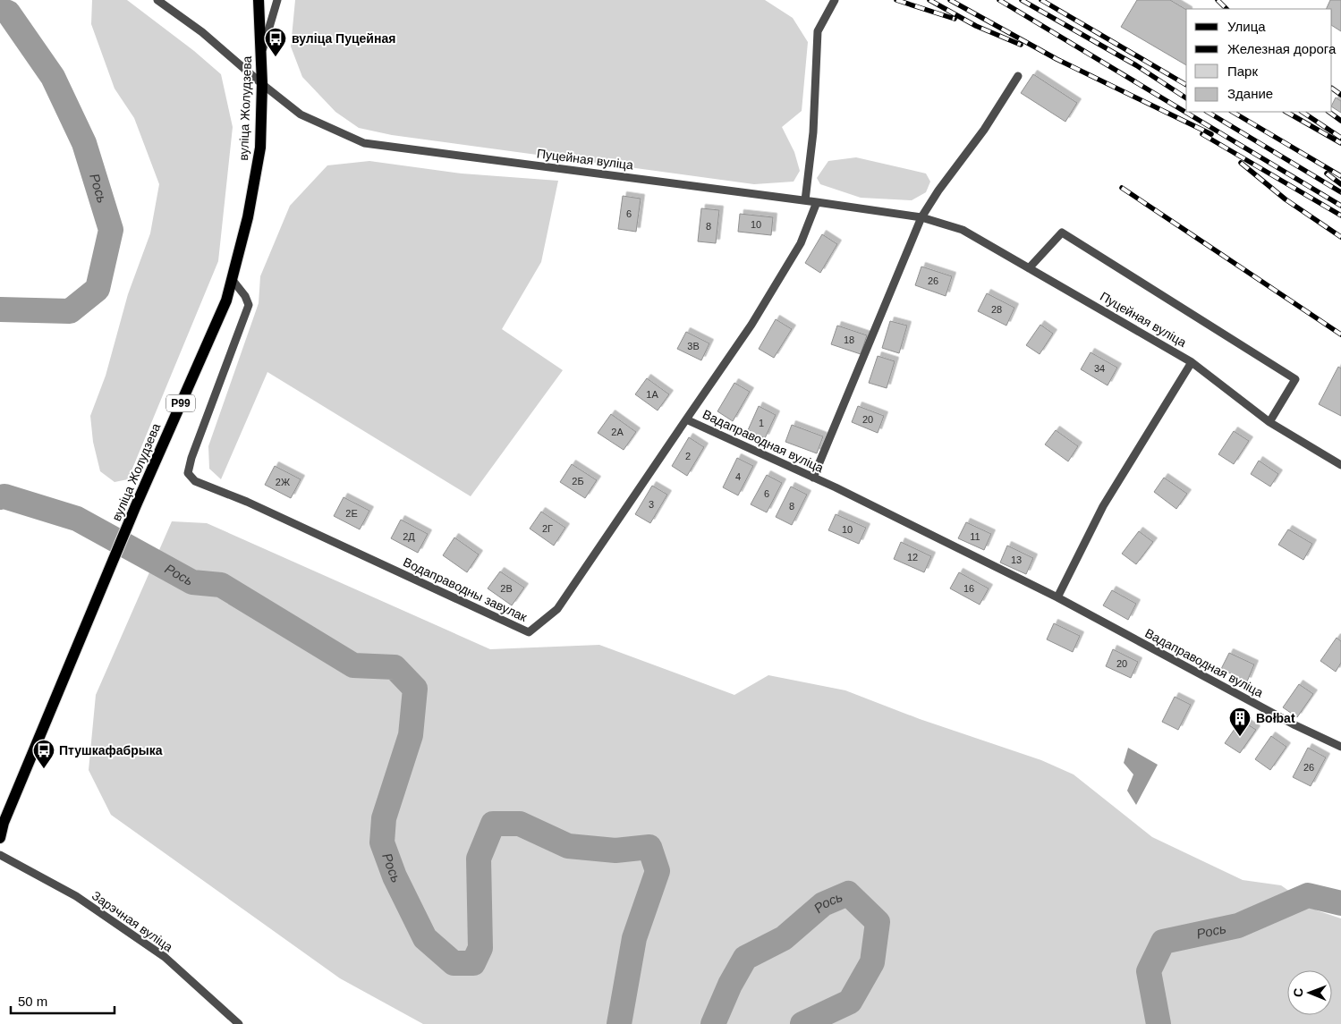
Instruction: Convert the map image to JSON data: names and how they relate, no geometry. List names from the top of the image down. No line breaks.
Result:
{"streets":{"main road":["вуліца Жолудзева","Р99"],"street":["Пуцейная вуліца","Вадаправодная вуліца","Водаправодны завулак","Зарэчная вуліца"]},"crossings":[["вуліца Жолудзева","Пуцейная вуліца"],["вуліца Жолудзева","Водаправодны завулак"],["Пуцейная вуліца","Вадаправодная вуліца"],["Вадаправодная вуліца","Водаправодны завулак"]],"water":["Рось"],"places":{"bus stop":["вуліца Пуцейная","Птушкафабрыка"],"building":["Bołbat"]},"house_numbers":["6","10","8","26","28","18","3В","34","1А","20","1","2А","2","4","2Б","2Ж","6","3","8","2Е","2Г","10","2Д","11","12","13","2В","16","20","26"],"legend":["Улица","Железная дорога","Парк","Здание"],"scale_bar":"50 m","north":"left"}
